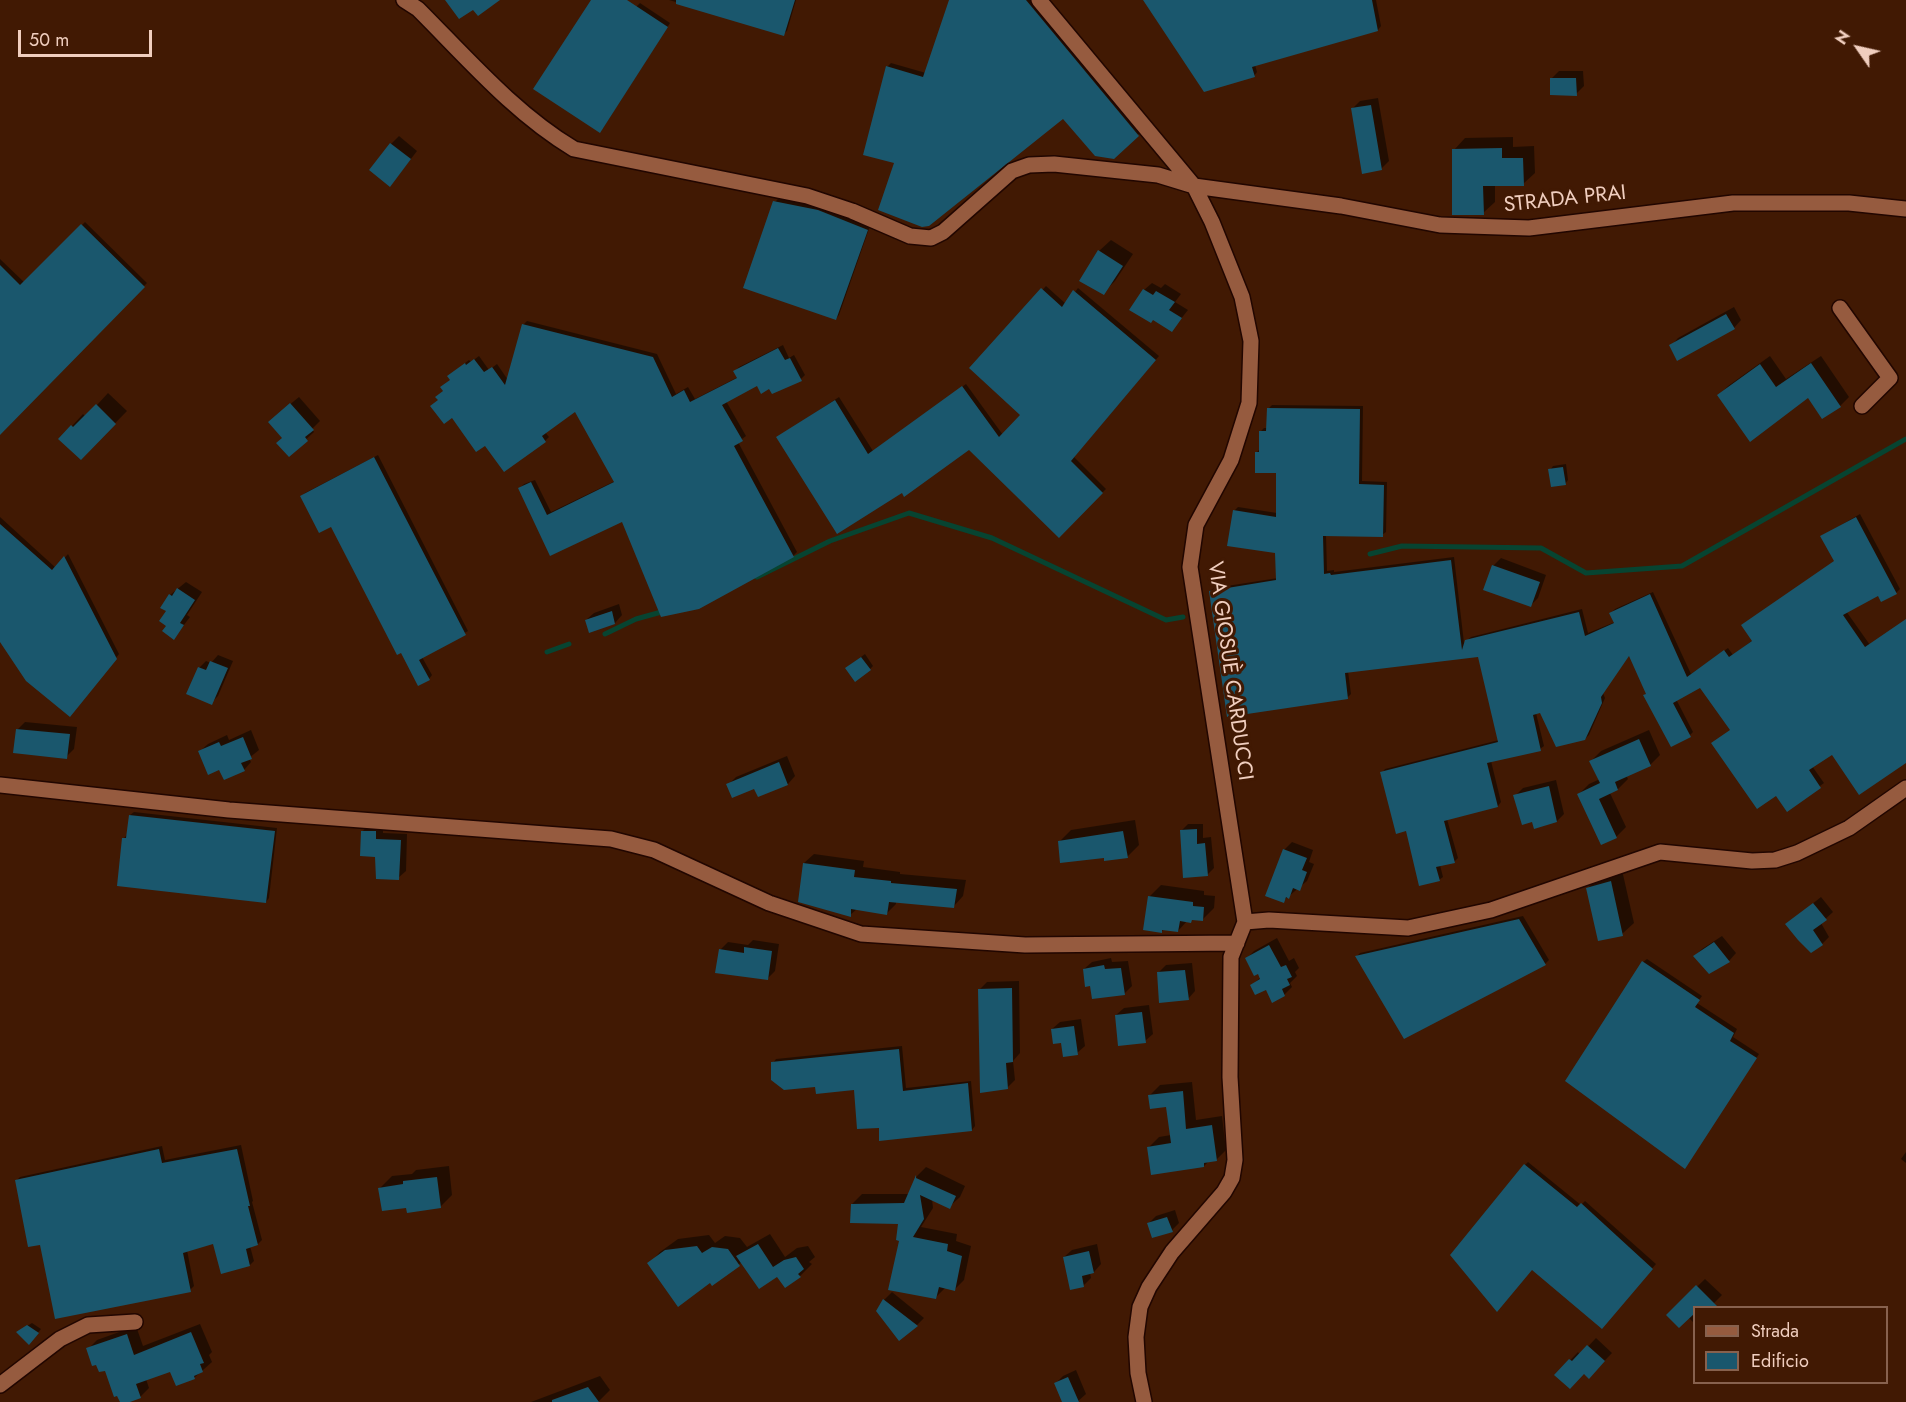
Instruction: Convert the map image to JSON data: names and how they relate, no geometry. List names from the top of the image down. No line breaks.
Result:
{"streets":{"street":["STRADA PRAI","VIA GIOSUÈ CARDUCCI"]},"crossings":[["STRADA PRAI","VIA GIOSUÈ CARDUCCI"]],"legend":["Strada","Edificio"],"scale_bar":"50 m","north":"top left"}
